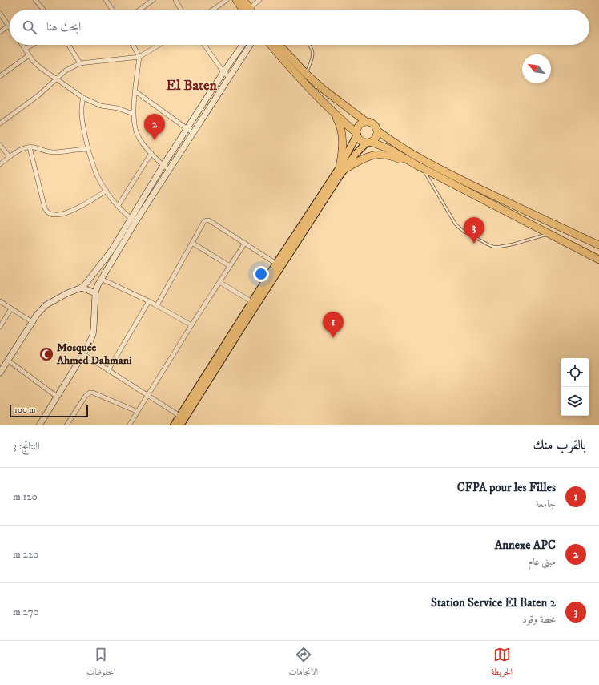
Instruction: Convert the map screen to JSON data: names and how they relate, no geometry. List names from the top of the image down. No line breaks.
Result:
{"districts":["El Baten"],"places":{"mosque":["Mosquée Ahmed Dahmani"]},"scale_bar":"100 m","north":"top left","page":{"search":"ابحث هنا","pins":["2","3","1"],"scale":"100 m","heading":["بالقرب منك","النتائج: 3"],"list":[{"mark":"1","name":"CFPA pour les Filles","note":"جامعة","value":"120 m"},{"mark":"2","name":"Annexe APC","note":"مبنى عام","value":"220 m"},{"mark":"3","name":"Station Service El Baten 2","note":"محطة وقود","value":"270 m"}],"nav":["الخريطة","الاتجاهات","المحفوظات"]}}
